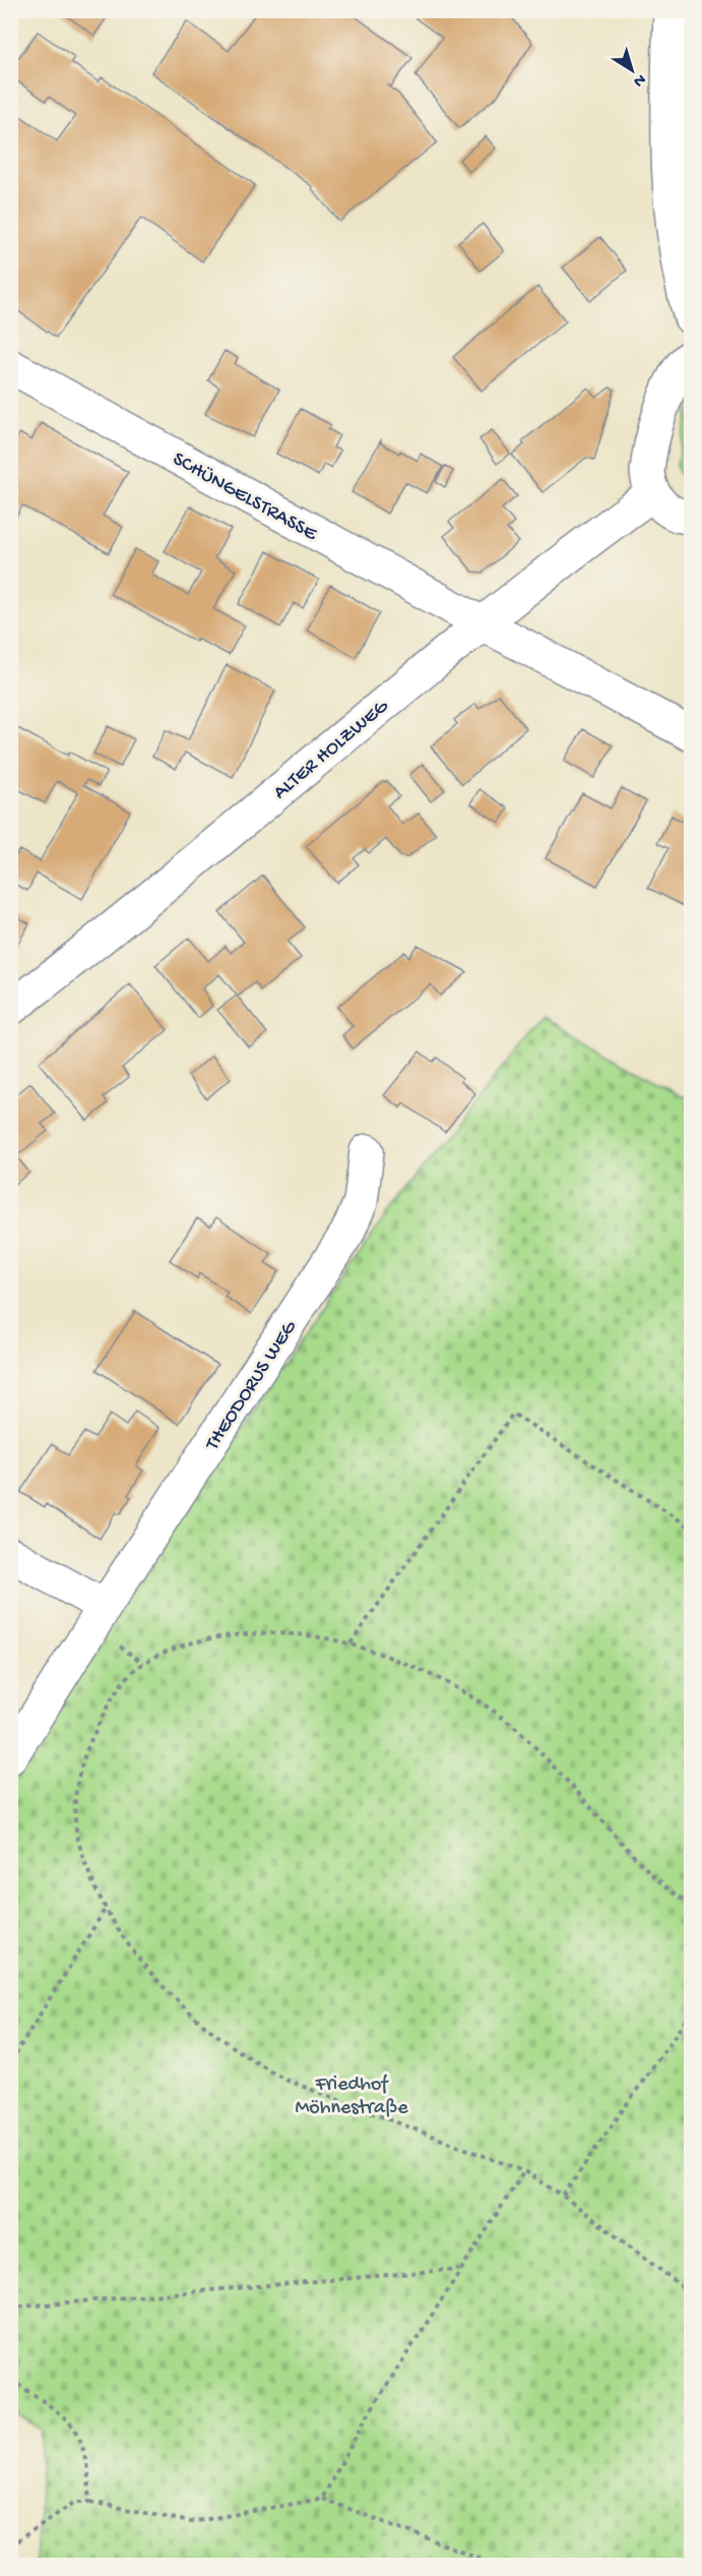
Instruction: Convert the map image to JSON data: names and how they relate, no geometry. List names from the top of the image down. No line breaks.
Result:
{"streets":{"street":["SCHÜNGELSTRASSE","ALTER HOLZWEG","THEODORUS WEG"]},"crossings":[["SCHÜNGELSTRASSE","ALTER HOLZWEG"]],"parks":["Friedhof Möhnestraße"],"north":"bottom right"}
